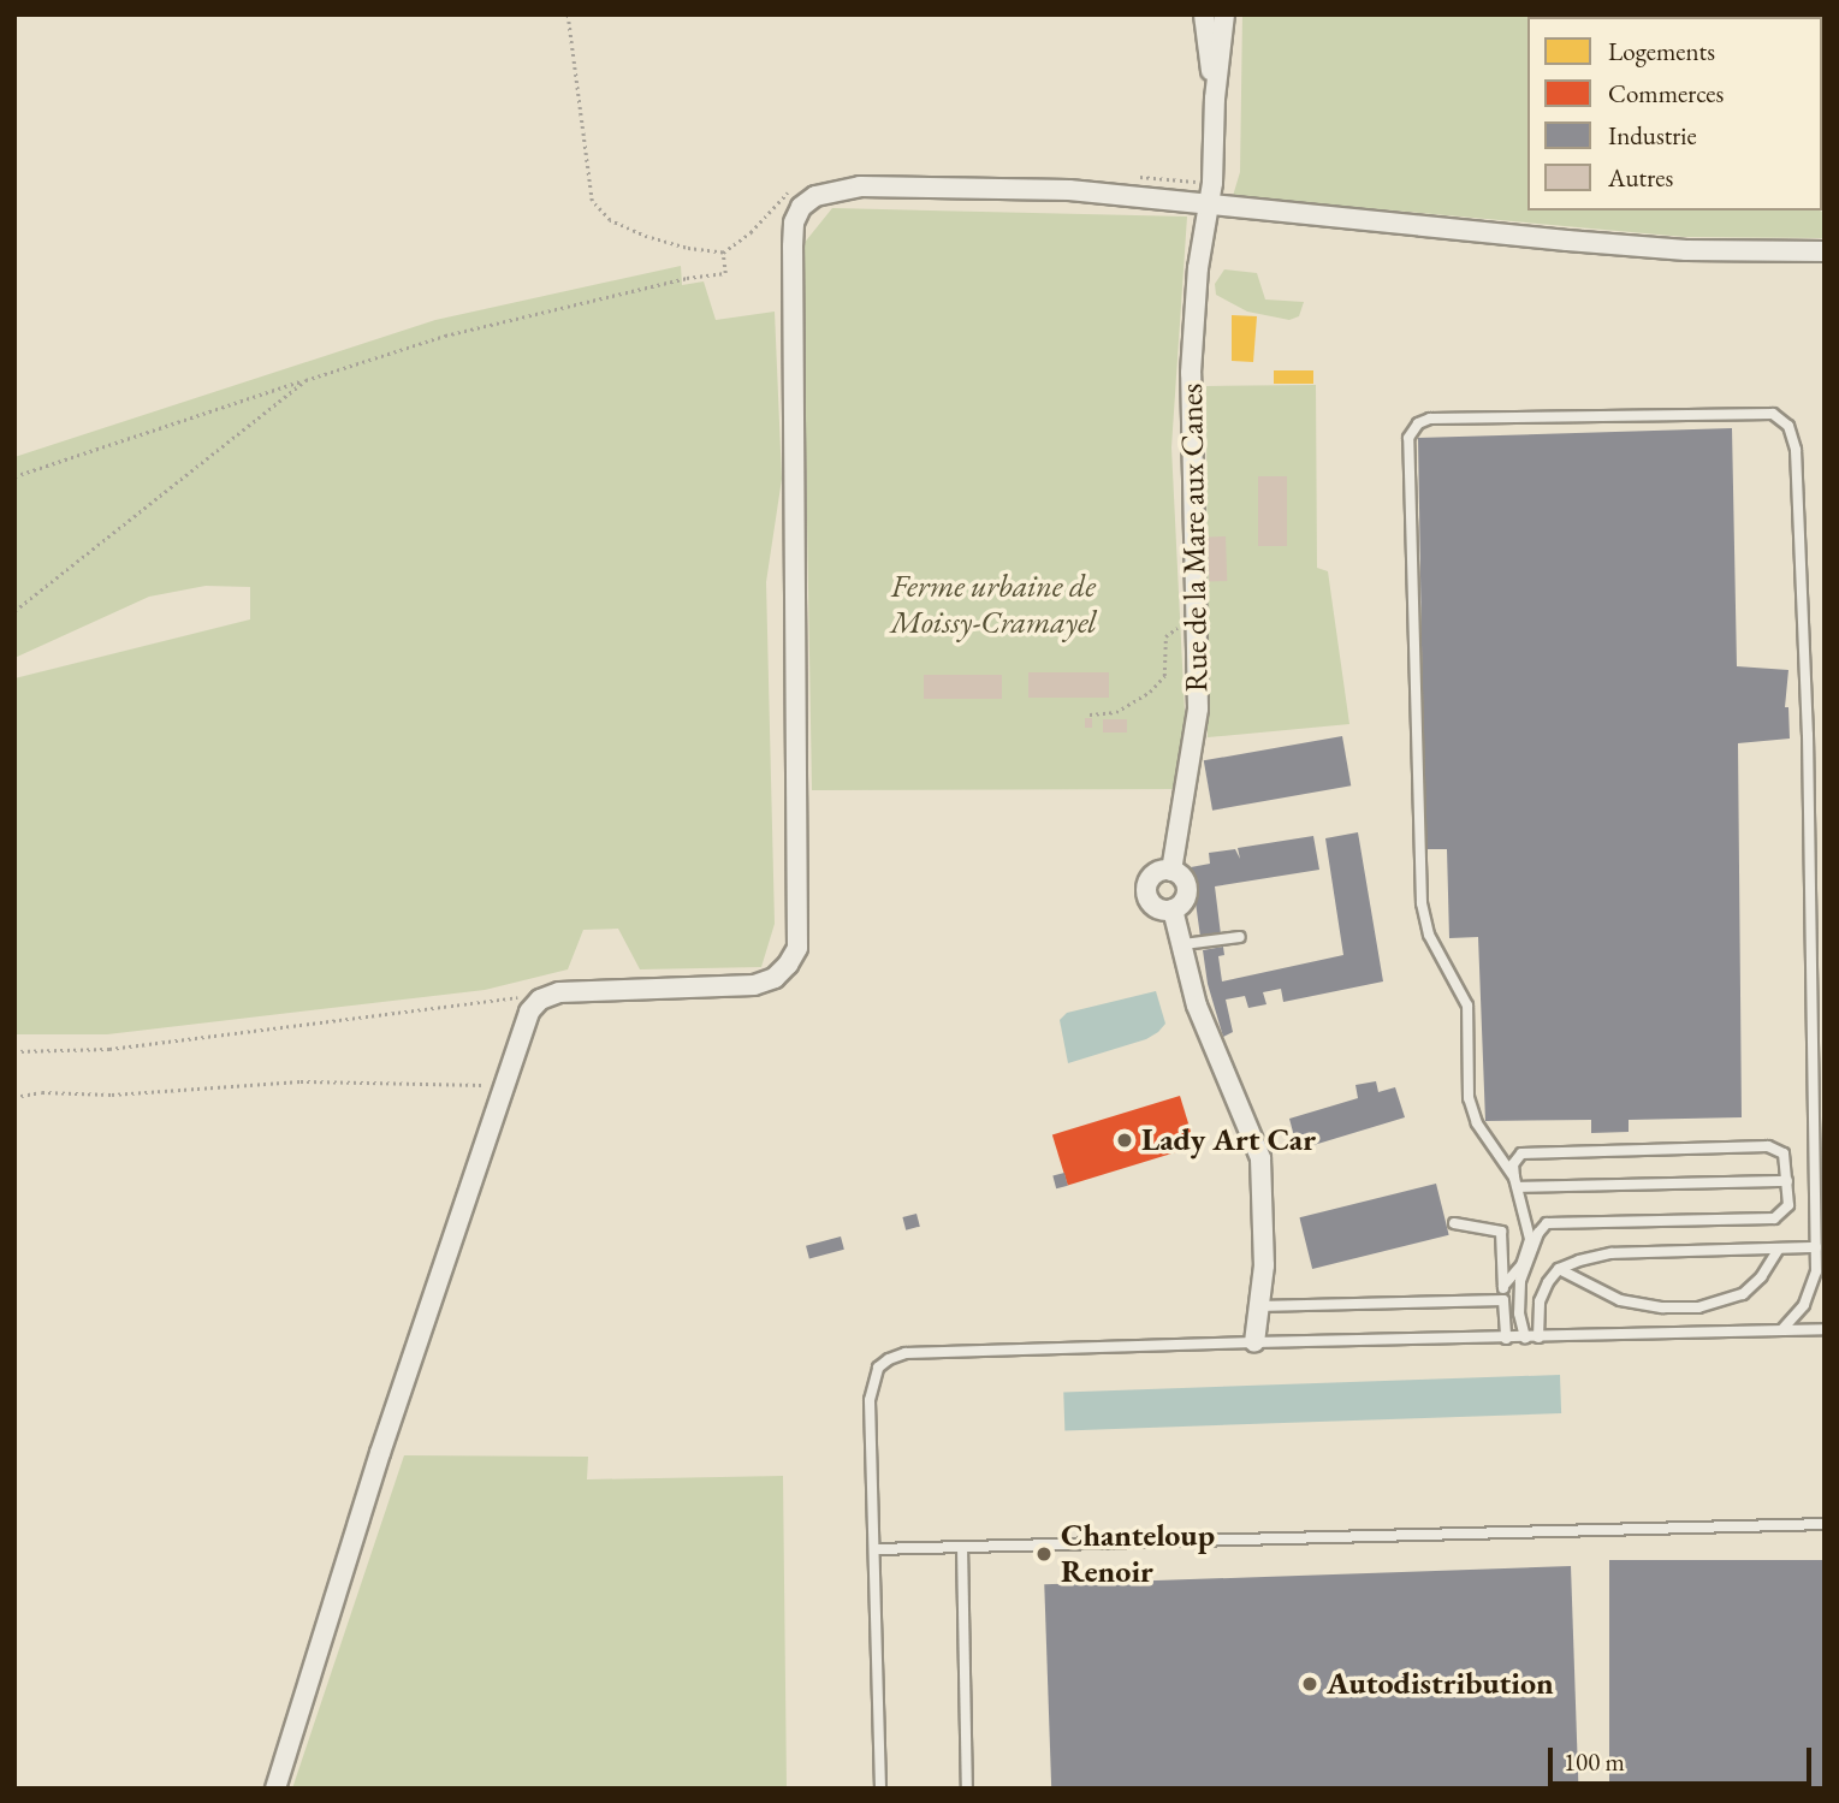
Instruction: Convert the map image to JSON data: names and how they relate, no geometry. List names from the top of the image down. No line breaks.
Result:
{"streets":{"street":["Rue de la Mare aux Canes"]},"parks":["Ferme urbaine de Moissy-Cramayel"],"places":["Lady Art Car","Chanteloup Renoir","Autodistribution"],"legend":["Logements","Commerces","Industrie","Autres"],"scale_bar":"100 m"}
